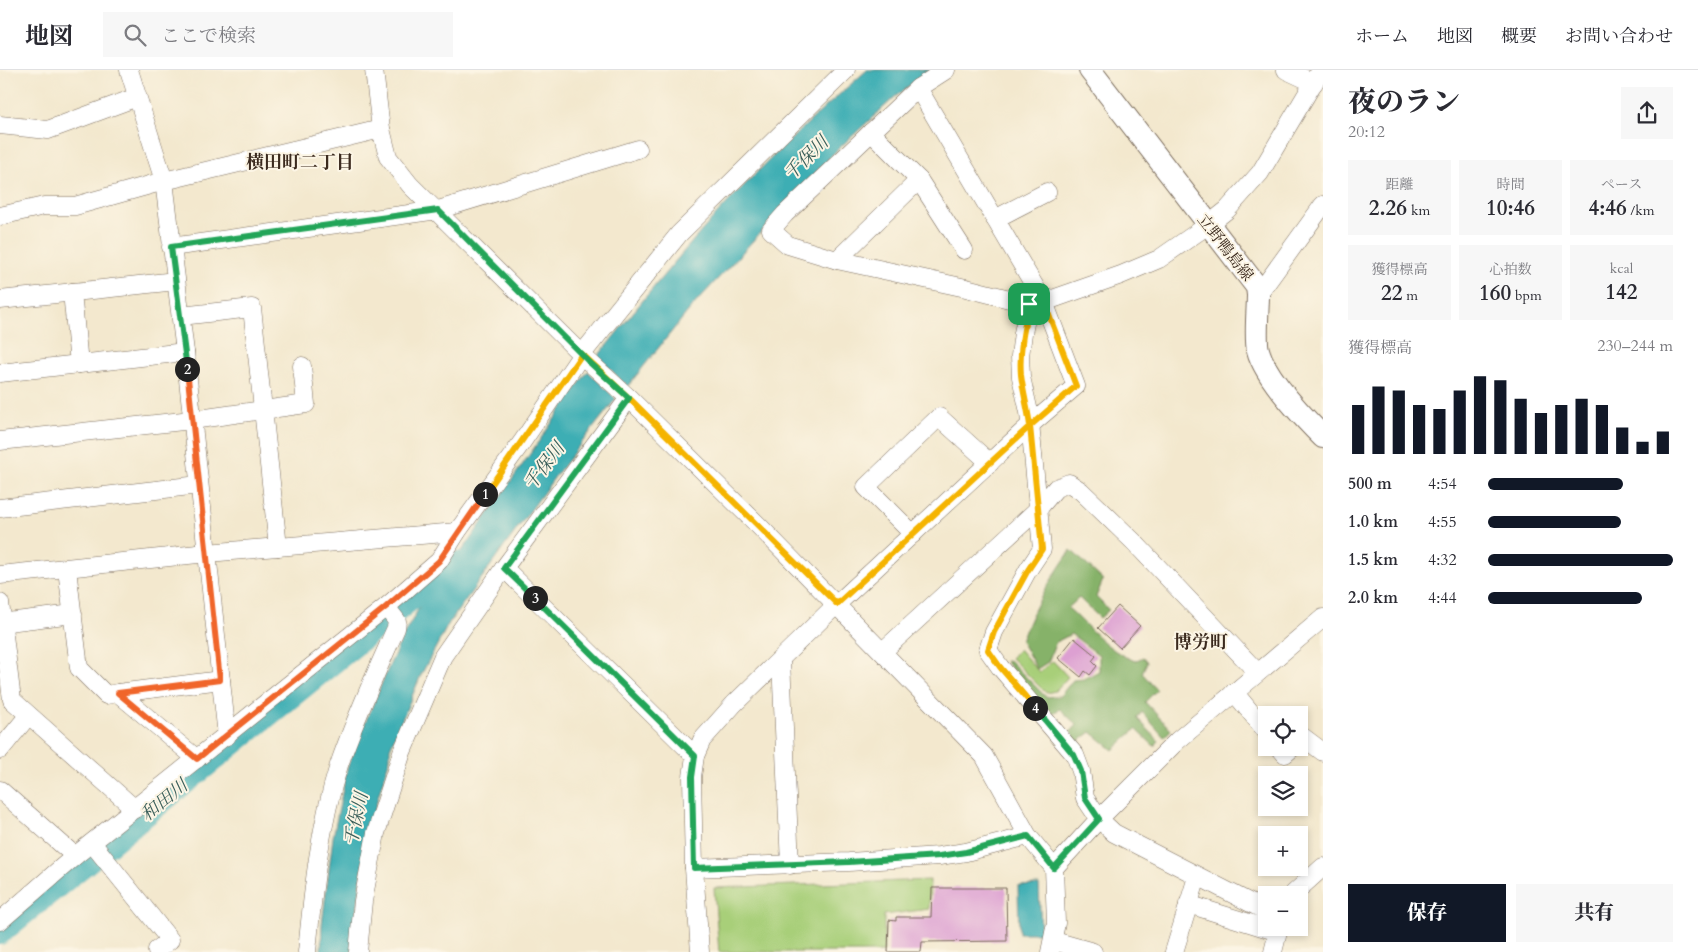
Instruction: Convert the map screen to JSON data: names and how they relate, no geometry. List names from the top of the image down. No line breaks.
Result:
{"streets":{"main road":["立野鴨島線"]},"districts":["横田町二丁目","博労町"],"water":["千保川","和田川"],"page":{"header":"地図","search":"ここで検索","nav":["ホーム","地図","概要","お問い合わせ"],"heading":["夜のラン","20:12"],"stats":[["距離","2.26 km"],["時間","10:46"],["ペース","4:46 /km"],["獲得標高","22 m"],["心拍数","160 bpm"],["kcal","142"]],"chart":["獲得標高","230–244 m"],"pins":["2","1","3","4"],"list":[{"name":"500 m","note":"4:54"},{"name":"1.0 km","note":"4:55"},{"name":"1.5 km","note":"4:32"},{"name":"2.0 km","note":"4:44"}],"map_buttons":["+","−"],"buttons":["保存","共有"]}}
